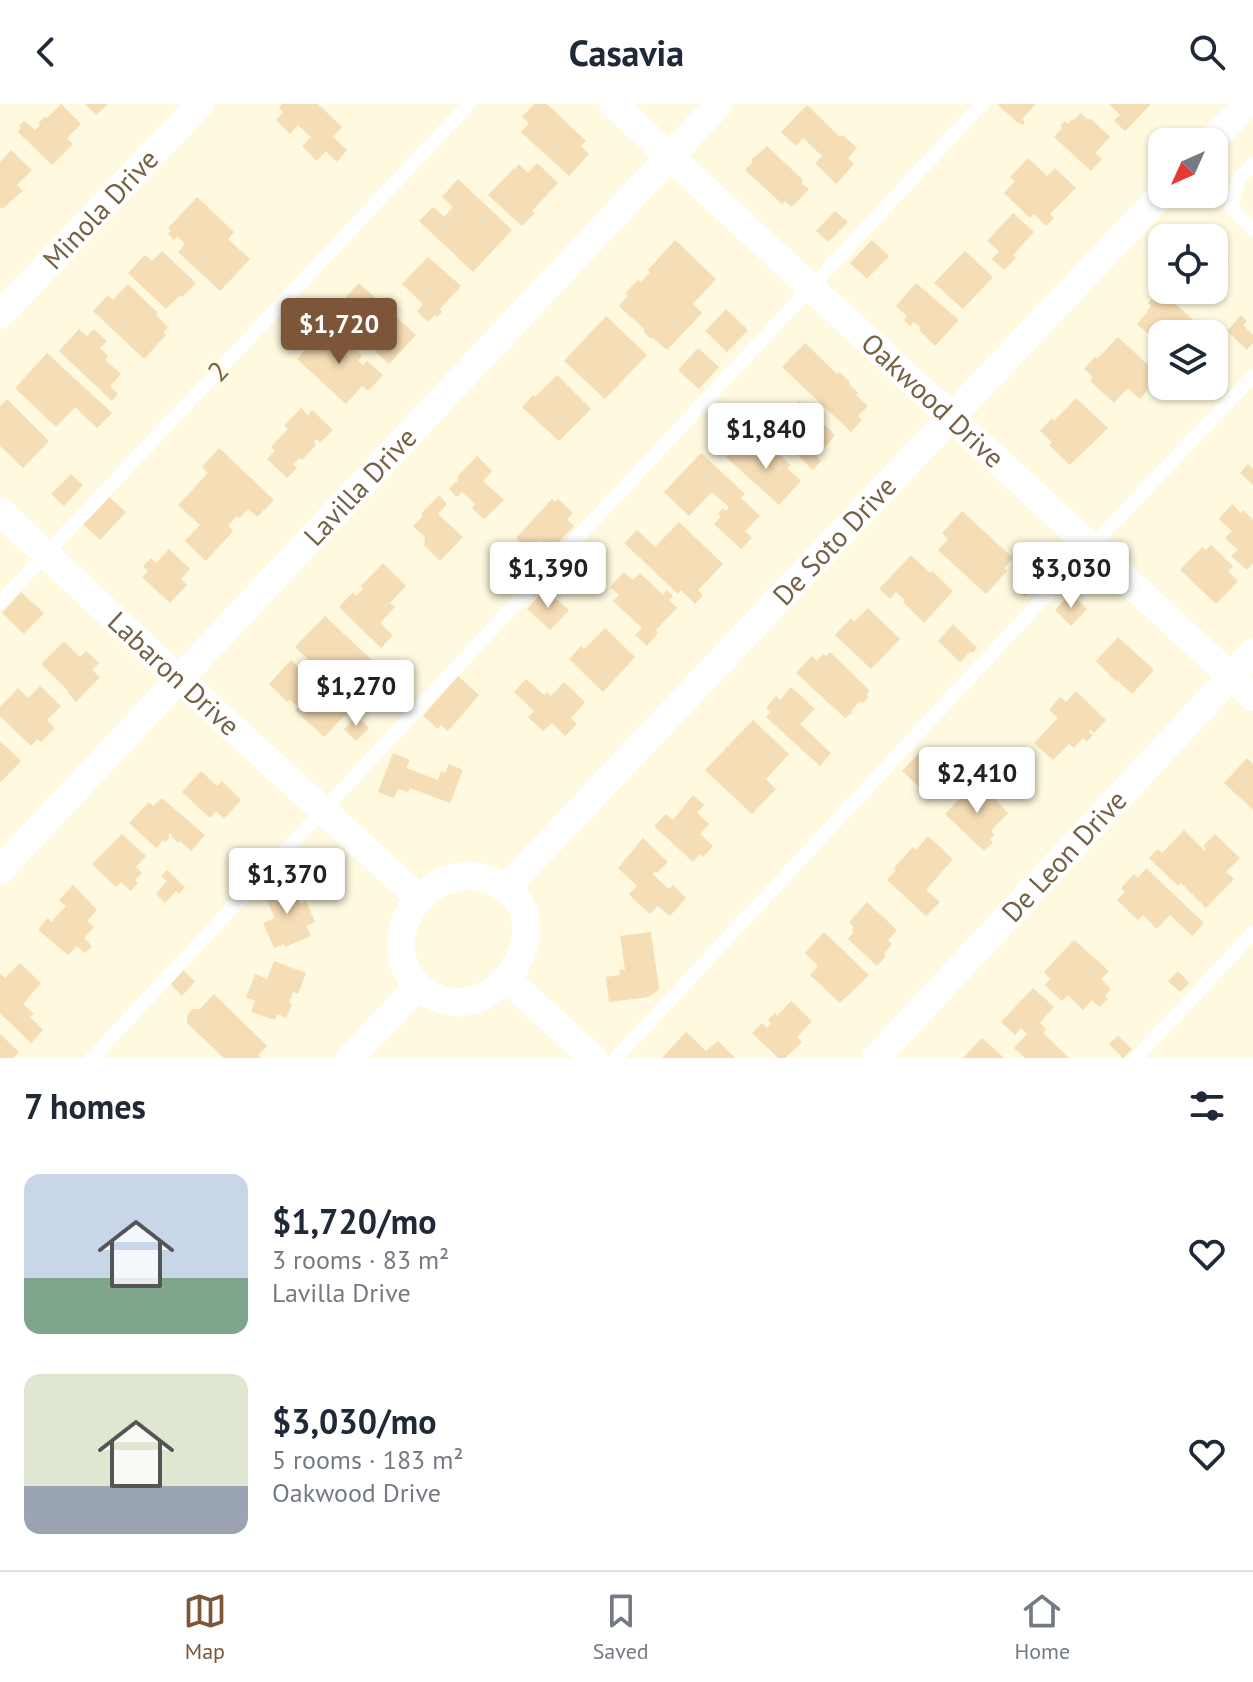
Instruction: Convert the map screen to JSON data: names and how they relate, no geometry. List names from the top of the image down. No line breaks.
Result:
{"streets":{"street":["Minola Drive","Oakwood Drive","Lavilla Drive","De Soto Drive","Labaron Drive","De Leon Drive"],"lane":["2"]},"crossings":[["2","Labaron Drive"],["Oakwood Drive","Lavilla Drive"],["Oakwood Drive","De Soto Drive"],["Oakwood Drive","De Leon Drive"],["Lavilla Drive","Labaron Drive"],["De Soto Drive","Labaron Drive"]],"north":"bottom left","page":{"header":"Casavia","price":["$1,720","$1,840","$1,390","$3,030","$1,270","$2,410","$1,370"],"heading":"7 homes","list":[{"name":"$1,720/mo","note":"3 rooms · 83 m² · Lavilla Drive"},{"name":"$3,030/mo","note":"5 rooms · 183 m² · Oakwood Drive"}],"tabs":["Map","Saved","Home"]}}
